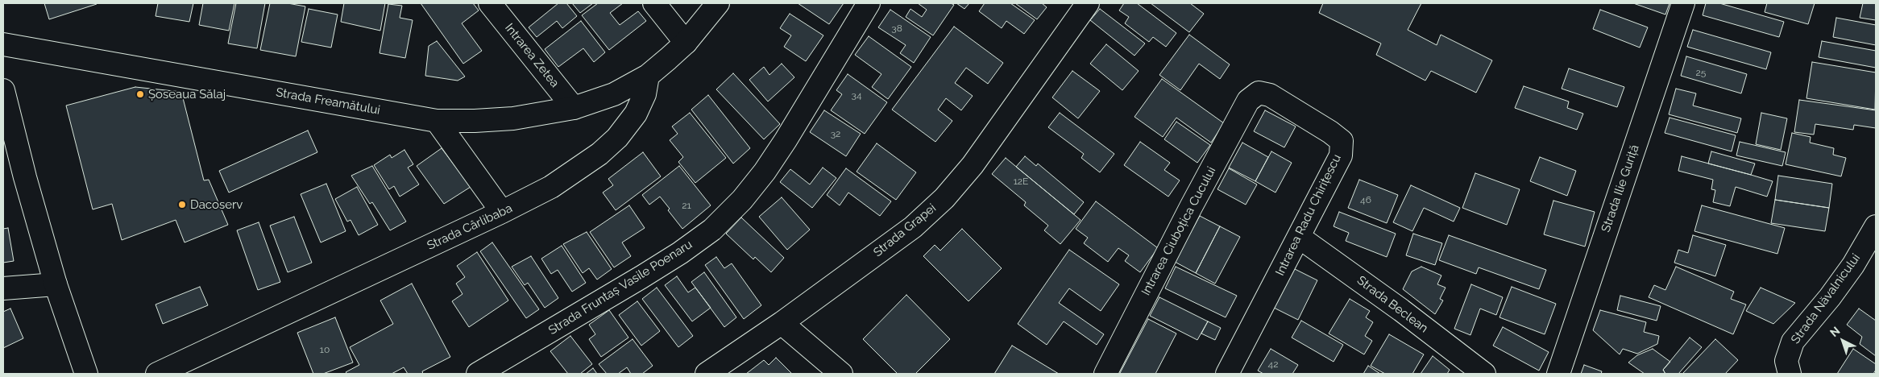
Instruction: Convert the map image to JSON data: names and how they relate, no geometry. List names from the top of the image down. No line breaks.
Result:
{"streets":{"street":["Intrarea Zetea","Strada Freamătului","Strada Ilie Guriță","Intrarea Radu Chirițescu","Strada Cârlibaba","Strada Grapei","Intrarea Ciuboțica Cucului","Strada Fruntaș Vasile Poenaru","Strada Năvalnicului","Strada Beclean"]},"crossings":[["Intrarea Zetea","Strada Freamătului"],["Strada Freamătului","Strada Cârlibaba"],["Intrarea Radu Chirițescu","Intrarea Ciuboțica Cucului"],["Intrarea Radu Chirițescu","Strada Beclean"]],"places":["Șoseaua Sălaj","Dacoserv"],"house_numbers":["38","25","34","32","12E","46","21","10","42"],"north":"top left"}
